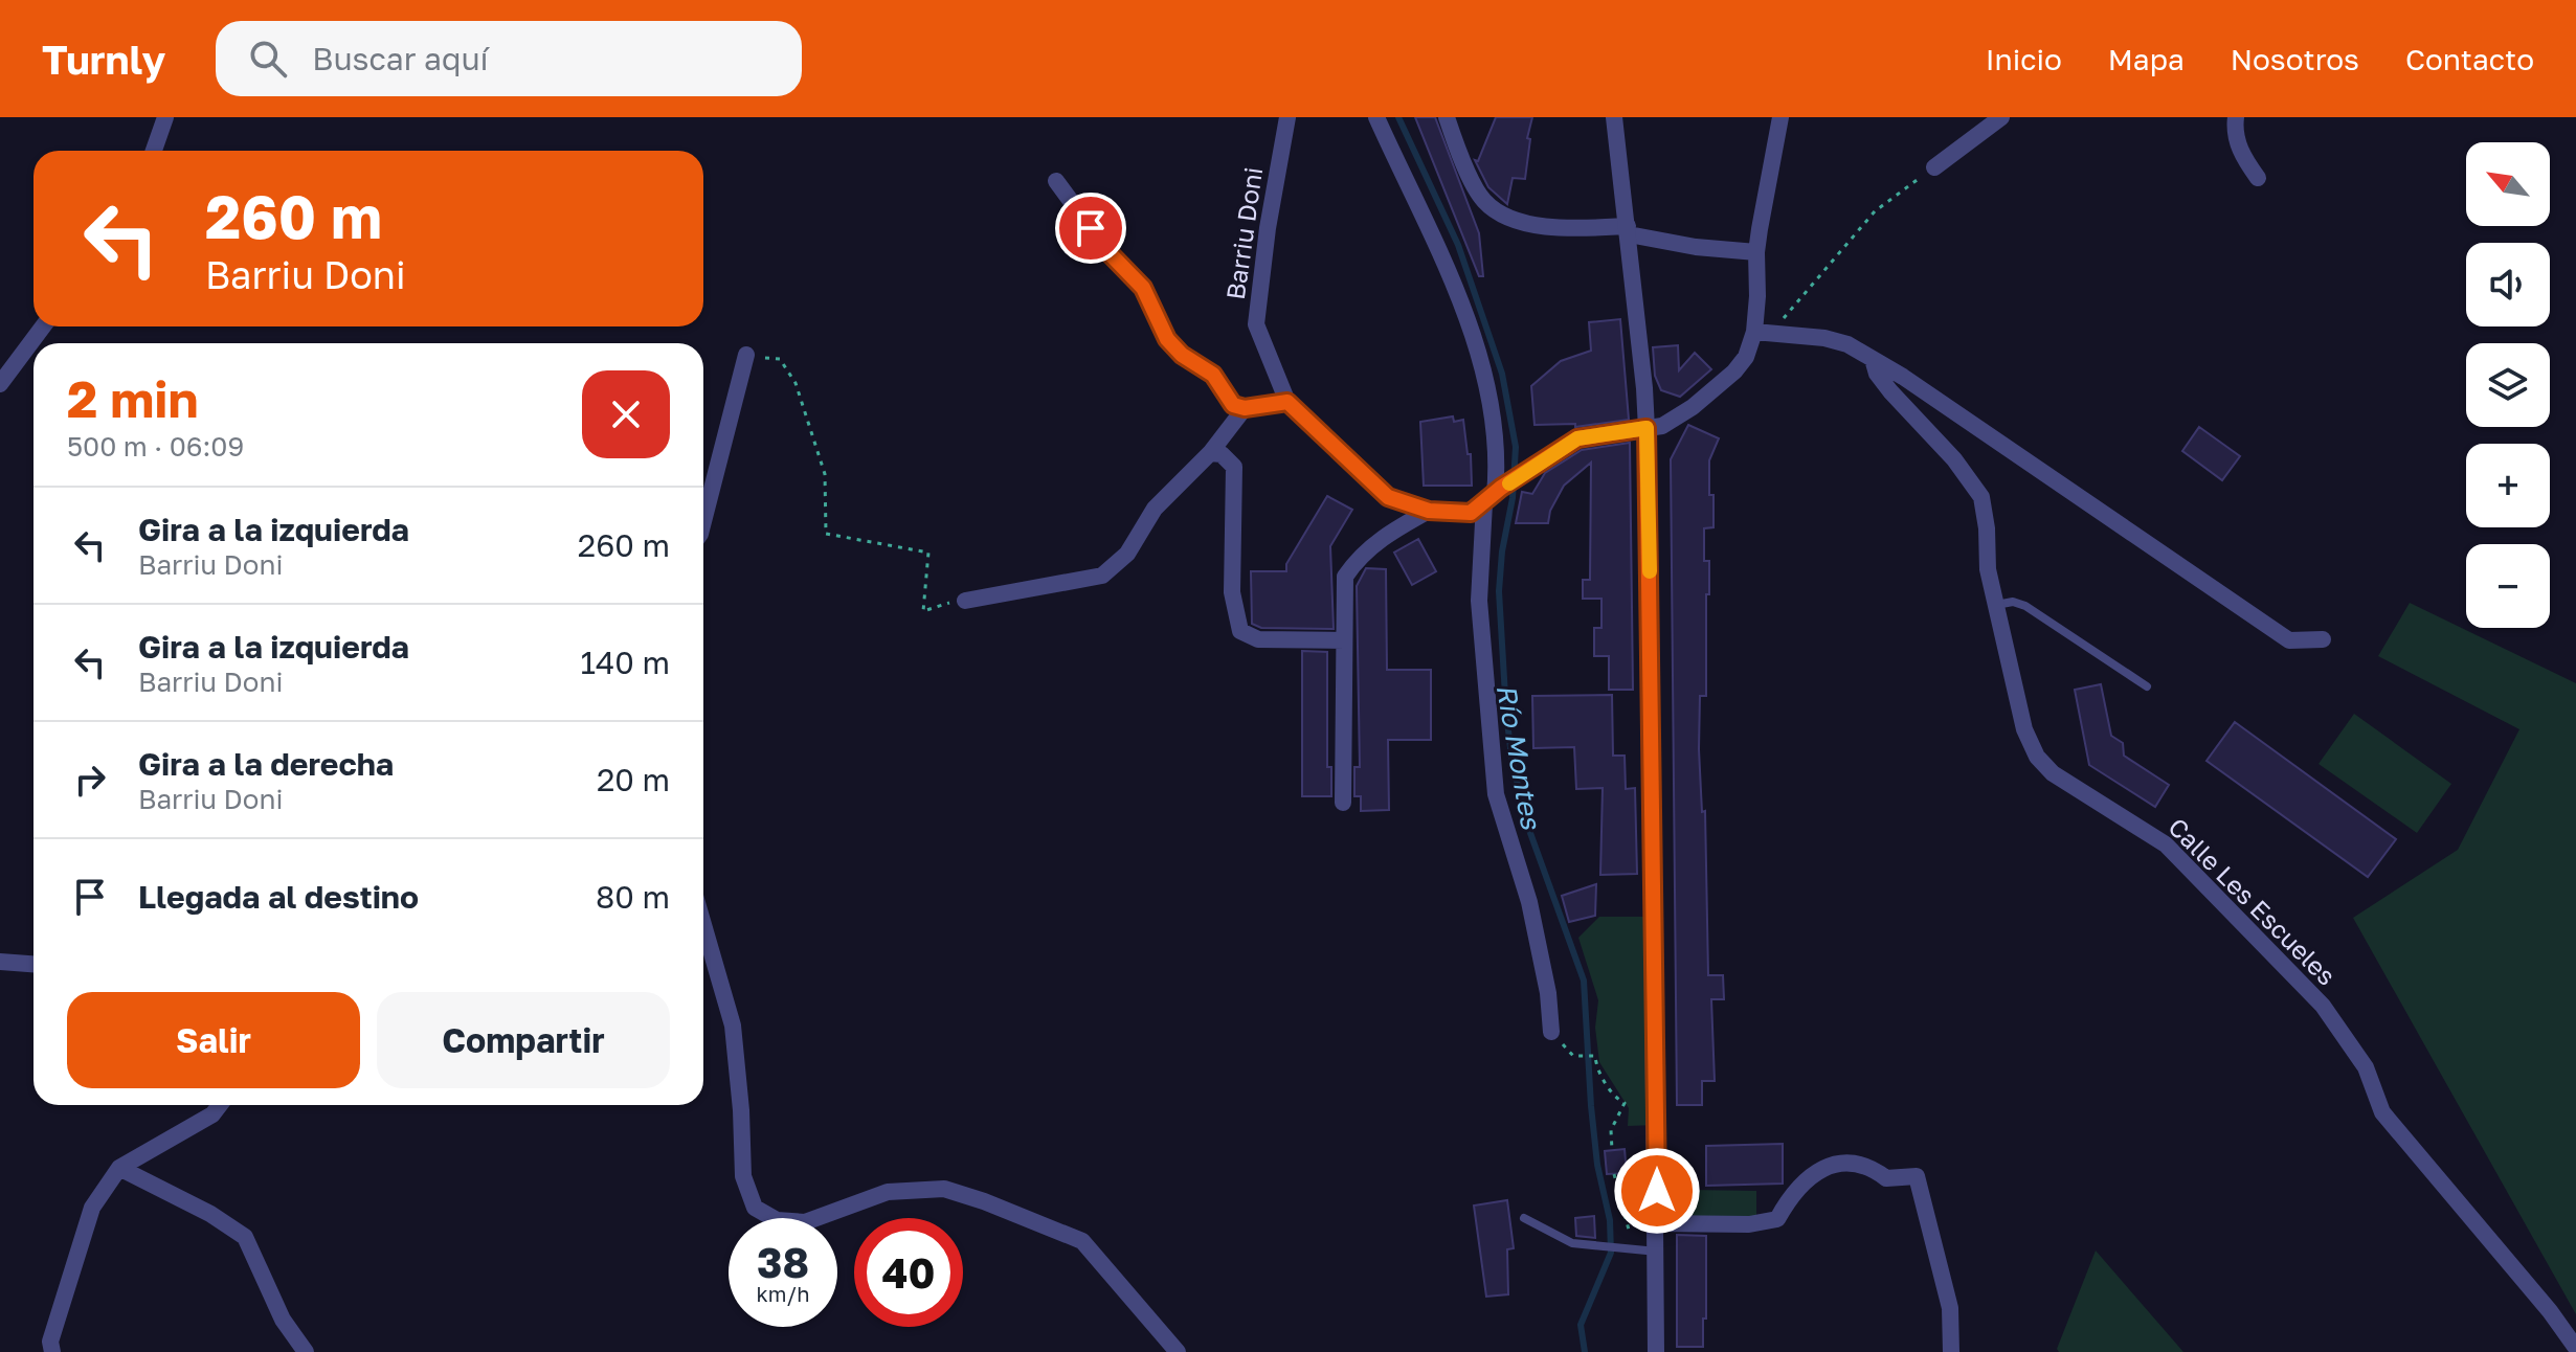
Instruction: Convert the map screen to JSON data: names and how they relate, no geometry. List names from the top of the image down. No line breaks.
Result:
{"streets":{"street":["Barriu Doni","Calle Les Escueles"]},"water":["Río Montes"],"north":"top left","page":{"header":"Turnly","search":"Buscar aquí","nav":["Inicio","Mapa","Nosotros","Contacto"],"map_buttons":["+","−"],"turn":["260 m","Barriu Doni"],"heading":["2 min","500 m · 06:09"],"list":[{"name":"Gira a la izquierda","note":"Barriu Doni","value":"260 m"},{"name":"Gira a la izquierda","note":"Barriu Doni","value":"140 m"},{"name":"Gira a la derecha","note":"Barriu Doni","value":"20 m"},{"name":"Llegada al destino","value":"80 m"}],"buttons":["Salir","Compartir"],"speed":"38 km/h","limit":"40"}}
